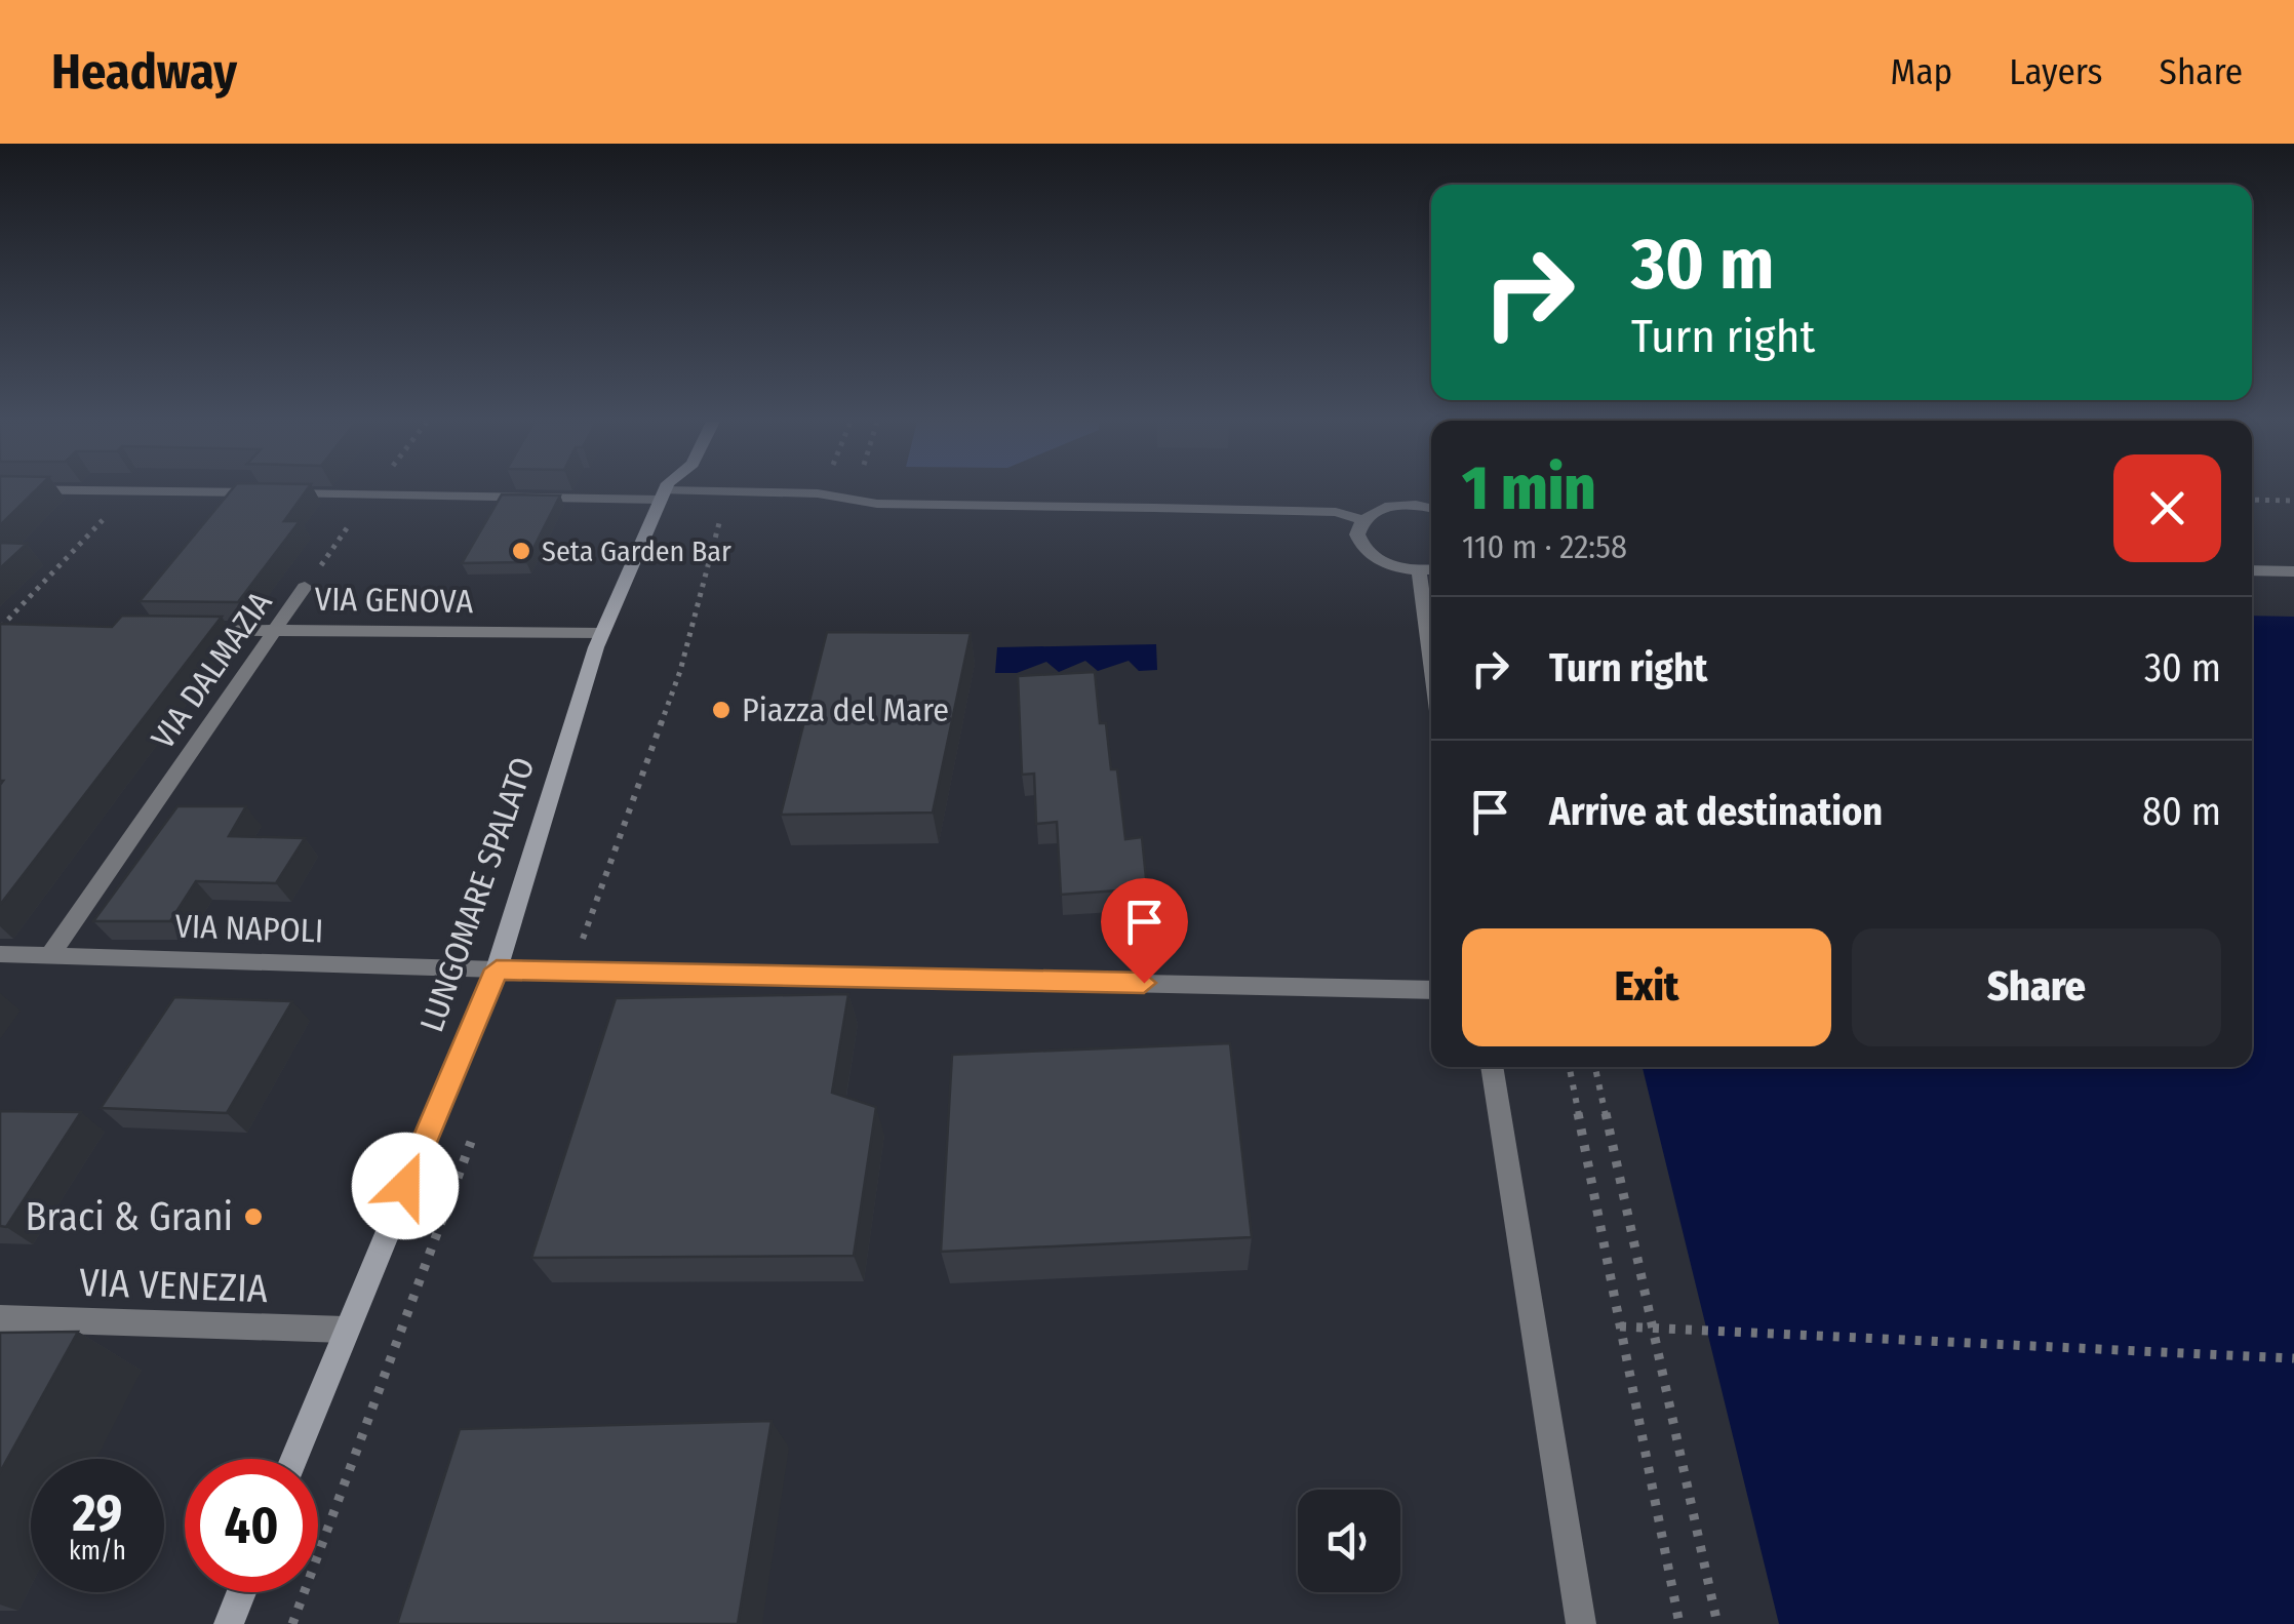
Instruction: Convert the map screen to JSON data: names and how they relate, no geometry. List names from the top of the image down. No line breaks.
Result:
{"streets":{"street":["VIA GENOVA","VIA DALMAZIA","LUNGOMARE SPALATO","VIA NAPOLI","VIA VENEZIA"]},"crossings":[["VIA GENOVA","VIA DALMAZIA"],["VIA GENOVA","LUNGOMARE SPALATO"],["VIA DALMAZIA","VIA NAPOLI"],["LUNGOMARE SPALATO","VIA NAPOLI"],["LUNGOMARE SPALATO","VIA VENEZIA"]],"places":["Seta Garden Bar","Piazza del Mare","Braci & Grani"],"page":{"header":"Headway","nav":["Map","Layers","Share"],"turn":["30 m","Turn right"],"heading":["1 min","110 m · 22:58"],"list":[{"name":"Turn right","value":"30 m"},{"name":"Arrive at destination","value":"80 m"}],"buttons":["Exit","Share"],"speed":"29 km/h","limit":"40"}}
